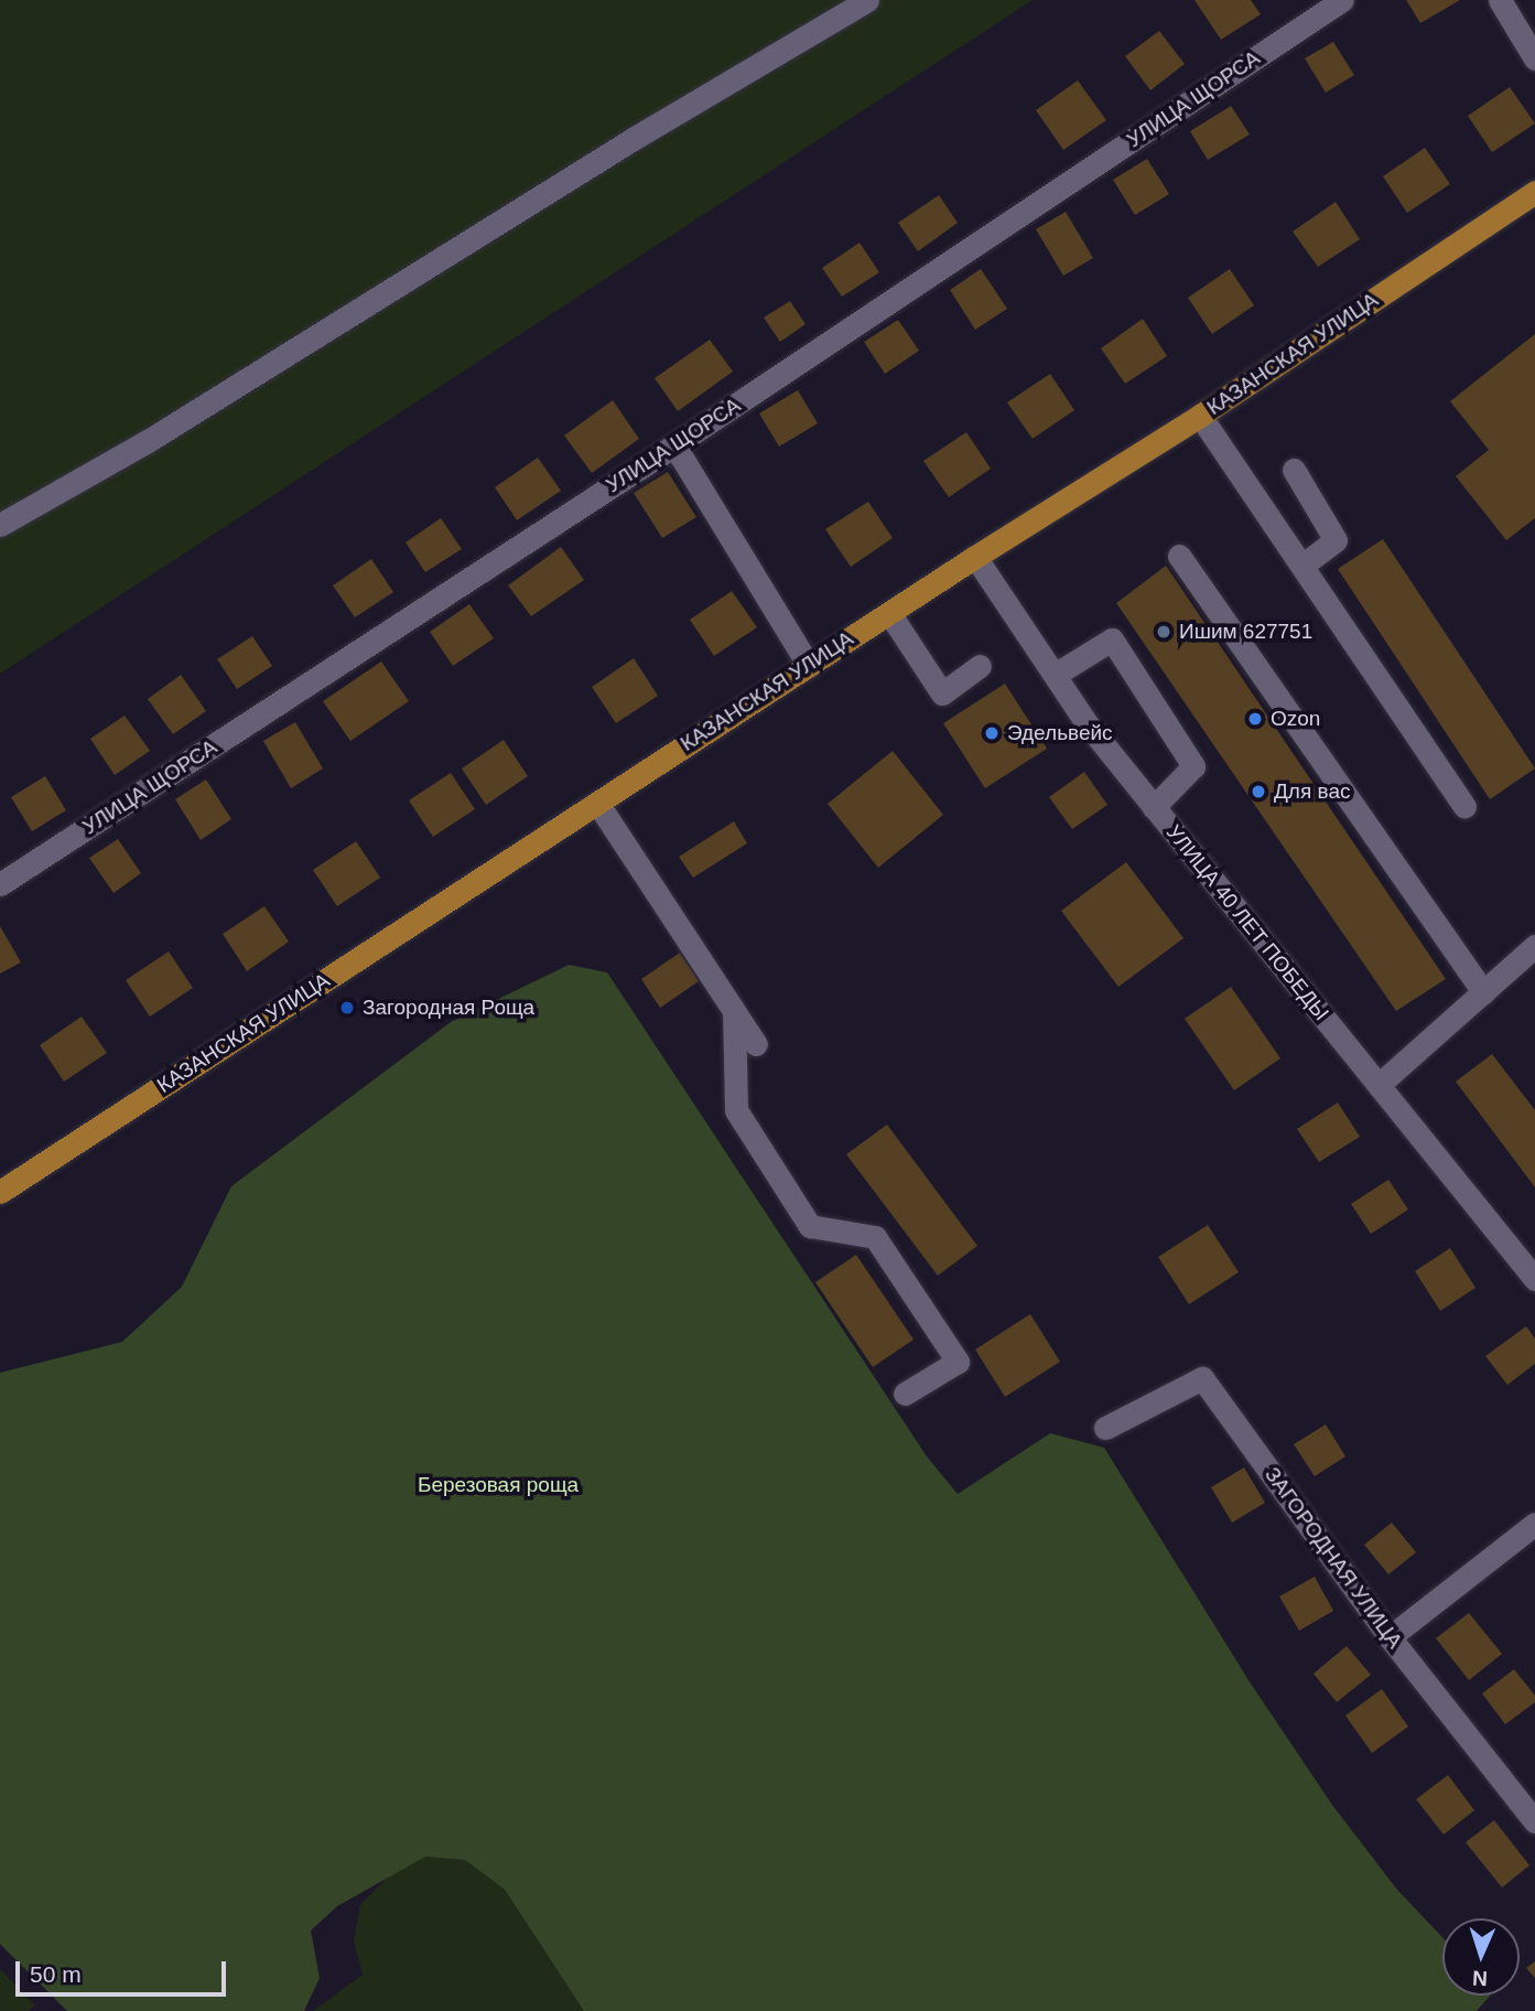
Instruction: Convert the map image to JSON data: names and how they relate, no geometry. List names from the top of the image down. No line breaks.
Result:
{"streets":{"main road":["КАЗАНСКАЯ УЛИЦА"],"street":["УЛИЦА ЩОРСА","УЛИЦА 40 ЛЕТ ПОБЕДЫ","ЗАГОРОДНАЯ УЛИЦА"]},"crossings":[["КАЗАНСКАЯ УЛИЦА","УЛИЦА 40 ЛЕТ ПОБЕДЫ"]],"parks":["Березовая роща"],"places":["Ишим 627751","Ozon","Эдельвейс","Для вас","Загородная Роща"],"scale_bar":"50 m","north":"bottom"}
